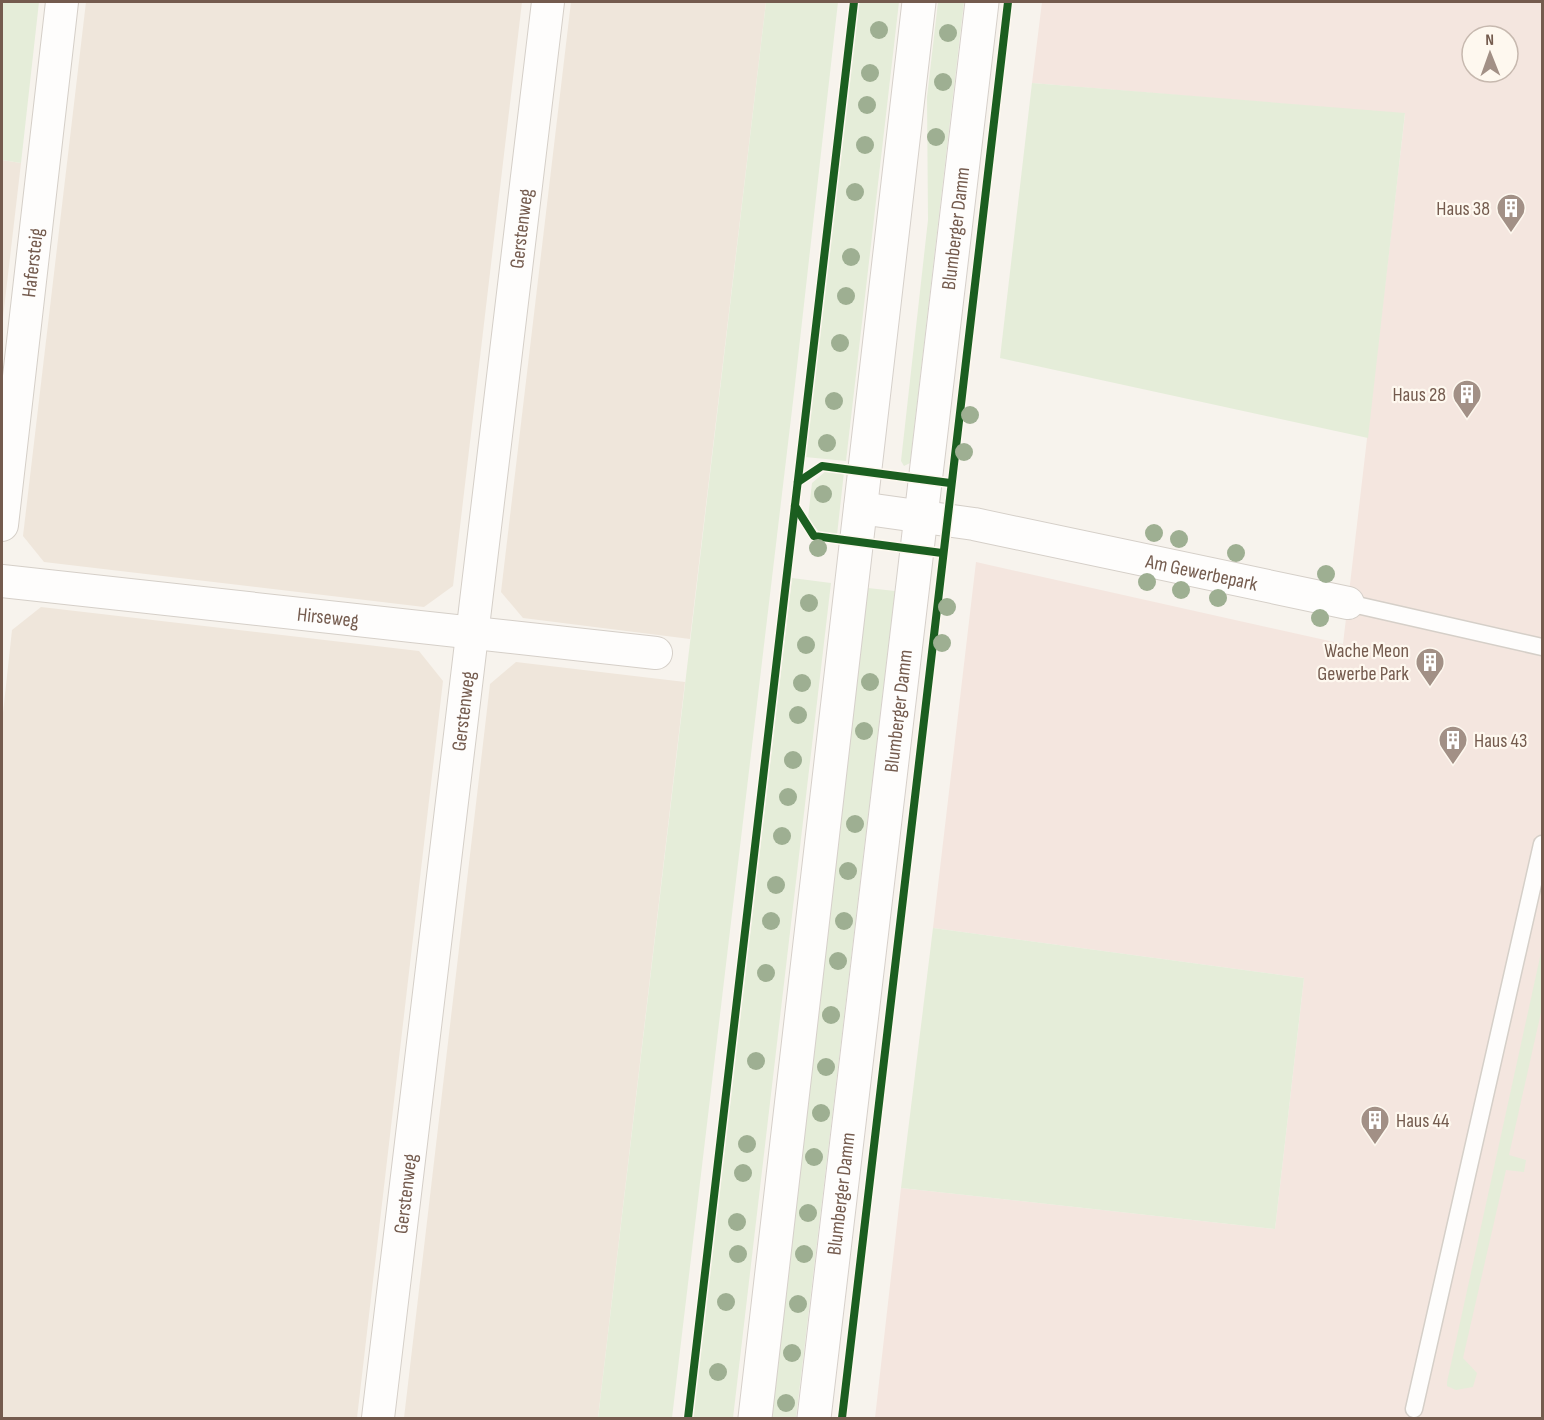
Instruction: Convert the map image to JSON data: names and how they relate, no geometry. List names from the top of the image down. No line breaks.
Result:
{"streets":{"main road":["Blumberger Damm"],"street":["Gerstenweg","Hafersteig","Am Gewerbepark","Hirseweg"]},"crossings":[["Blumberger Damm","Am Gewerbepark"],["Gerstenweg","Hirseweg"]],"places":{"building":["Haus 38","Haus 28","Wache Meon Gewerbe Park","Haus 43","Haus 44"]},"north":"top"}
